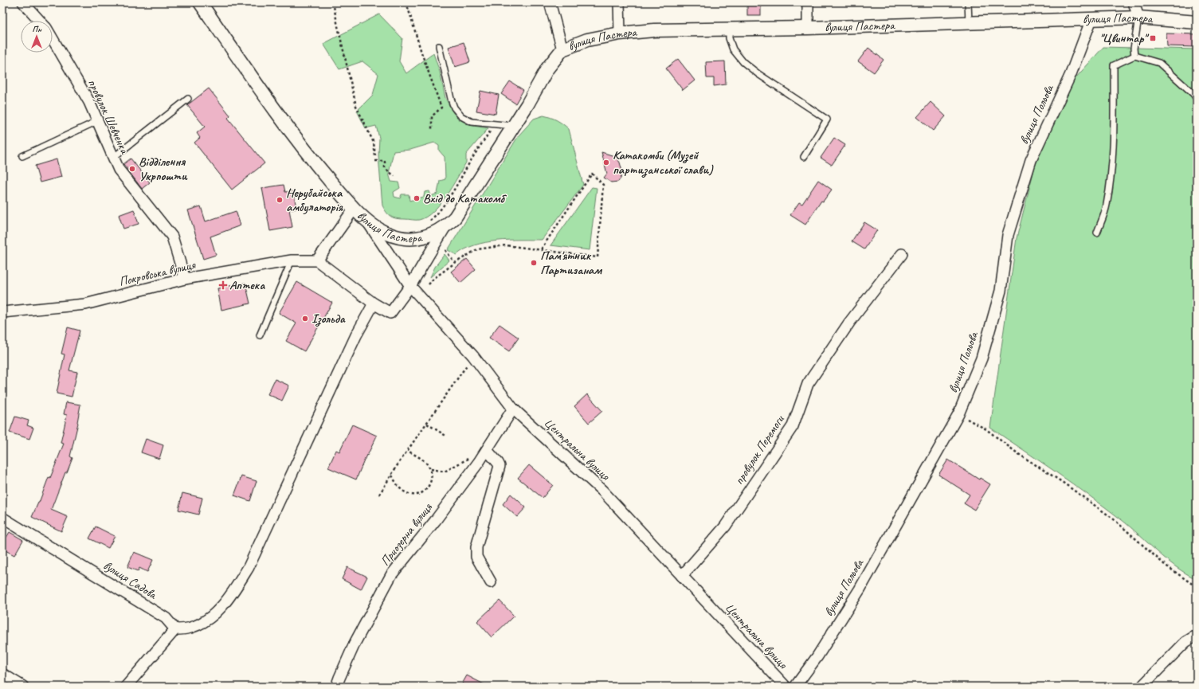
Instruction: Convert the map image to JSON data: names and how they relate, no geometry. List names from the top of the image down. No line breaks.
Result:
{"streets":{"street":["вулиця Пастера","вулиця Польова","провулок Шевченка","Покровська вулиця","Центральна вулиця","провулок Перемоги","Приозерна вулиця","вулиця Садова"]},"crossings":[["вулиця Пастера","вулиця Польова"],["вулиця Пастера","Центральна вулиця"],["провулок Шевченка","Покровська вулиця"],["Центральна вулиця","провулок Перемоги"],["Центральна вулиця","Приозерна вулиця"]],"places":{"transit":["\"Цвинтар\""],"other":["Катакомби (Музей партизанської слави)","Відділення Укрпошти","Вхід до Катакомб","Нерубайська амбулаторія","Пам'ятник Партизанам","Ізольда"],"health":["Аптека"]},"north":"top"}
